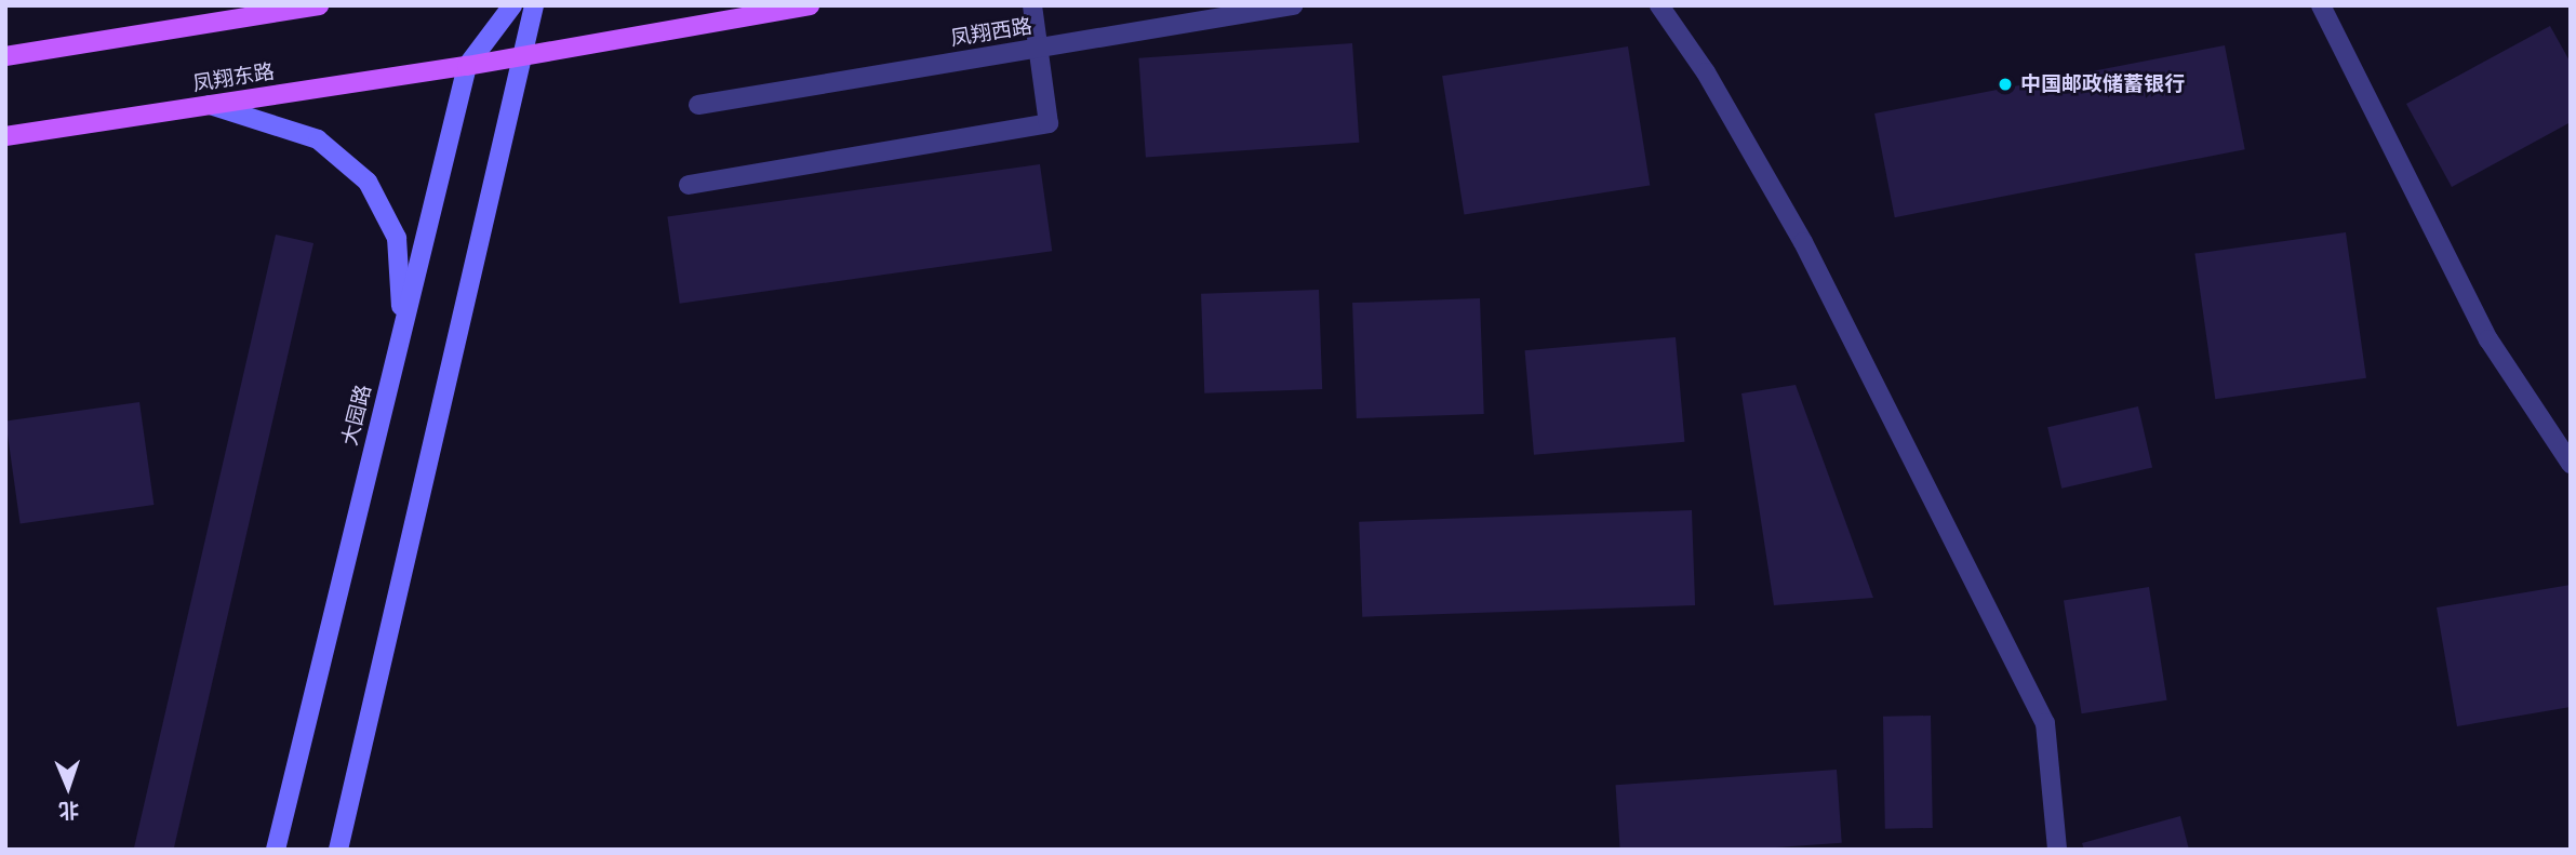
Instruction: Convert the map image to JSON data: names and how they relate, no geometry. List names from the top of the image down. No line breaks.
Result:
{"streets":{"main road":["凤翔东路","大园路"],"street":["凤翔西路"]},"crossings":[["凤翔东路","大园路"]],"places":["中国邮政储蓄银行"],"north":"bottom"}
